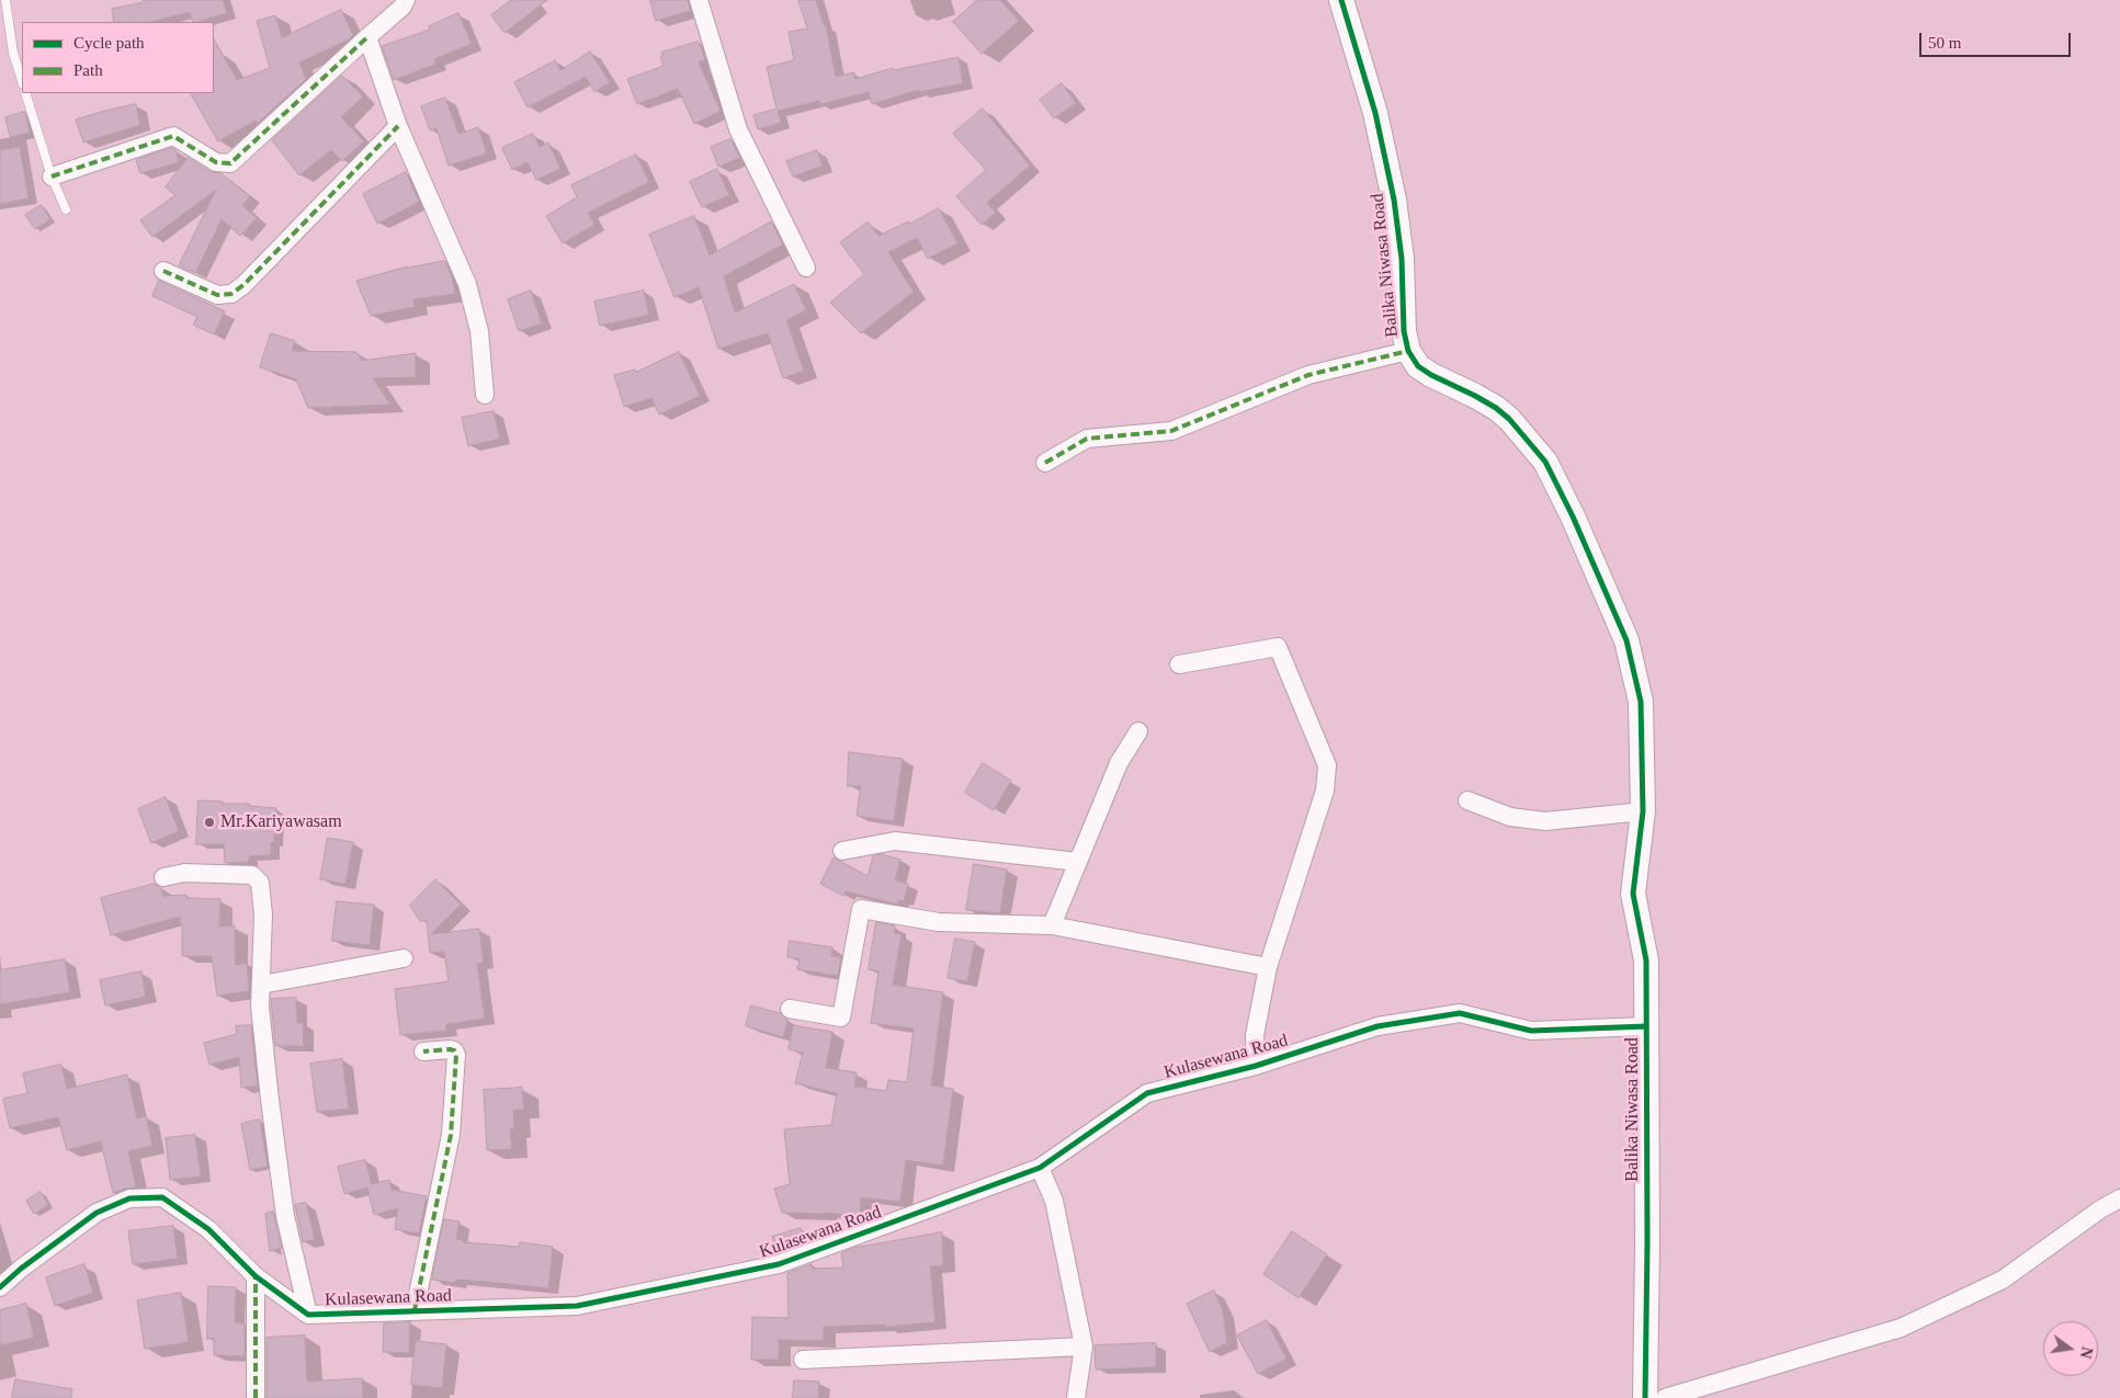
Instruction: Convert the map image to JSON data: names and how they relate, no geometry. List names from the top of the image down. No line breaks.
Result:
{"streets":{"street":["Balika Niwasa Road","Kulasewana Road"]},"crossings":[["Balika Niwasa Road","Kulasewana Road"]],"places":["Mr.Kariyawasam"],"legend":["Cycle path","Path"],"scale_bar":"50 m","north":"right"}
